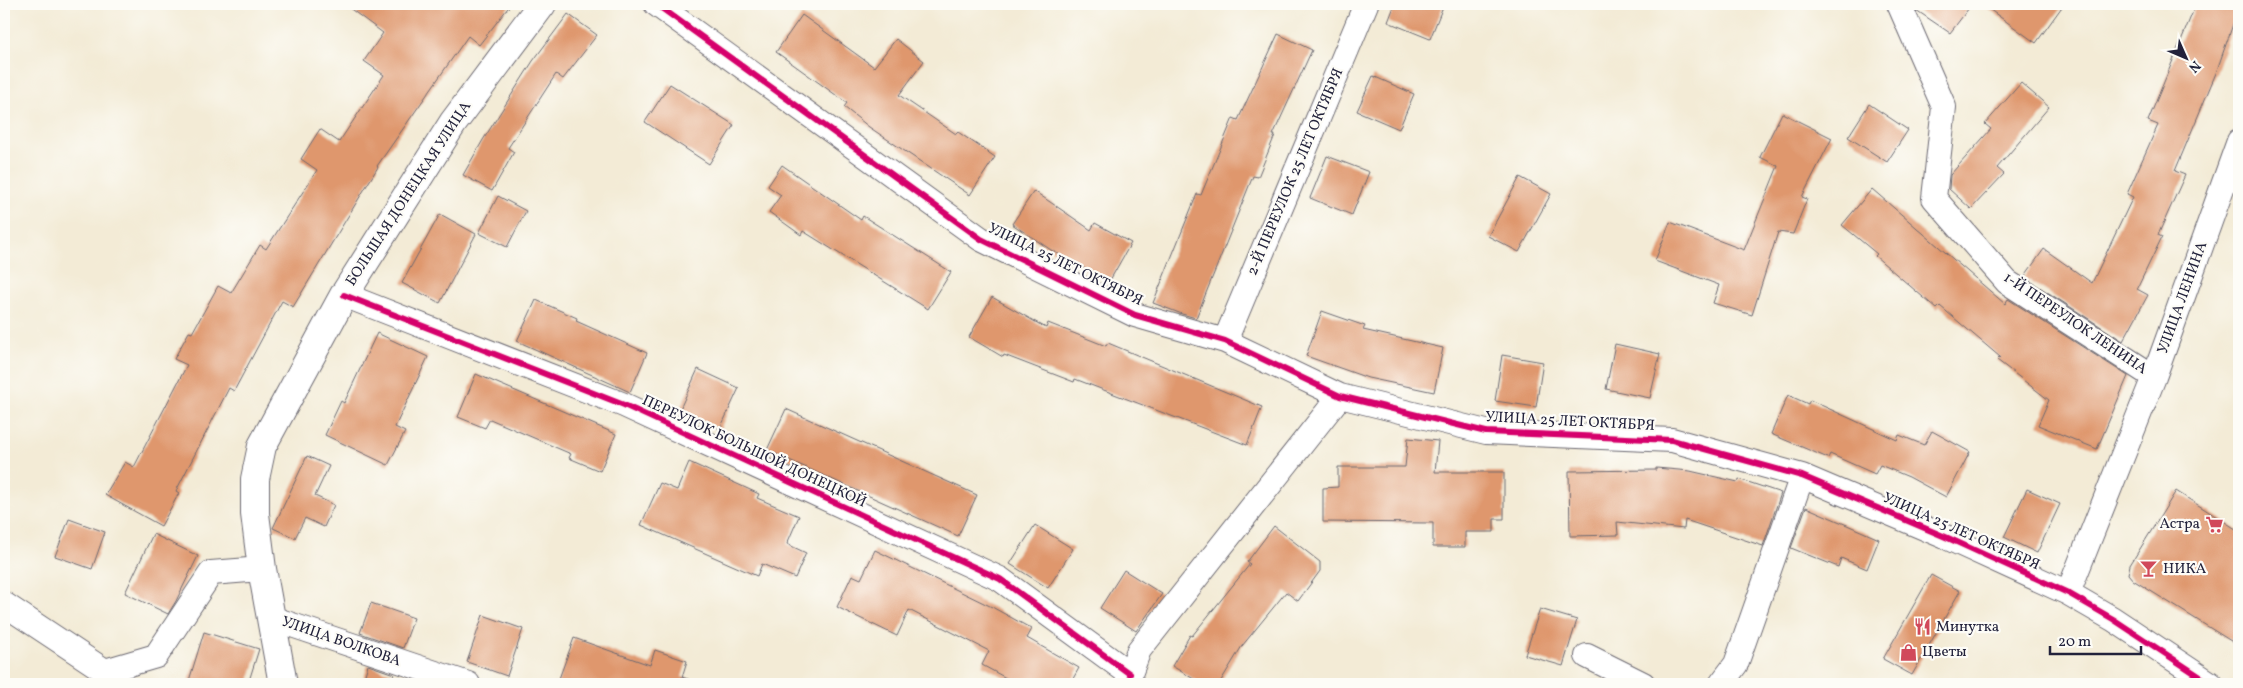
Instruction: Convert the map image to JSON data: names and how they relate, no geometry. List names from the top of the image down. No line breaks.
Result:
{"streets":{"street":["2-Й ПЕРЕУЛОК 25 ЛЕТ ОКТЯБРЯ","БОЛЬШАЯ ДОНЕЦКАЯ УЛИЦА","УЛИЦА 25 ЛЕТ ОКТЯБРЯ","УЛИЦА ЛЕНИНА","1-Й ПЕРЕУЛОК ЛЕНИНА","ПЕРЕУЛОК БОЛЬШОЙ ДОНЕЦКОЙ","УЛИЦА ВОЛКОВА"]},"crossings":[["2-Й ПЕРЕУЛОК 25 ЛЕТ ОКТЯБРЯ","УЛИЦА 25 ЛЕТ ОКТЯБРЯ"],["БОЛЬШАЯ ДОНЕЦКАЯ УЛИЦА","ПЕРЕУЛОК БОЛЬШОЙ ДОНЕЦКОЙ"],["БОЛЬШАЯ ДОНЕЦКАЯ УЛИЦА","УЛИЦА ВОЛКОВА"],["УЛИЦА 25 ЛЕТ ОКТЯБРЯ","УЛИЦА ЛЕНИНА"],["УЛИЦА ЛЕНИНА","1-Й ПЕРЕУЛОК ЛЕНИНА"]],"places":{"supermarket":["Астра"],"bar":["НИКА"],"restaurant":["Минутка"],"shop":["Цветы"]},"scale_bar":"20 m","north":"bottom right"}
